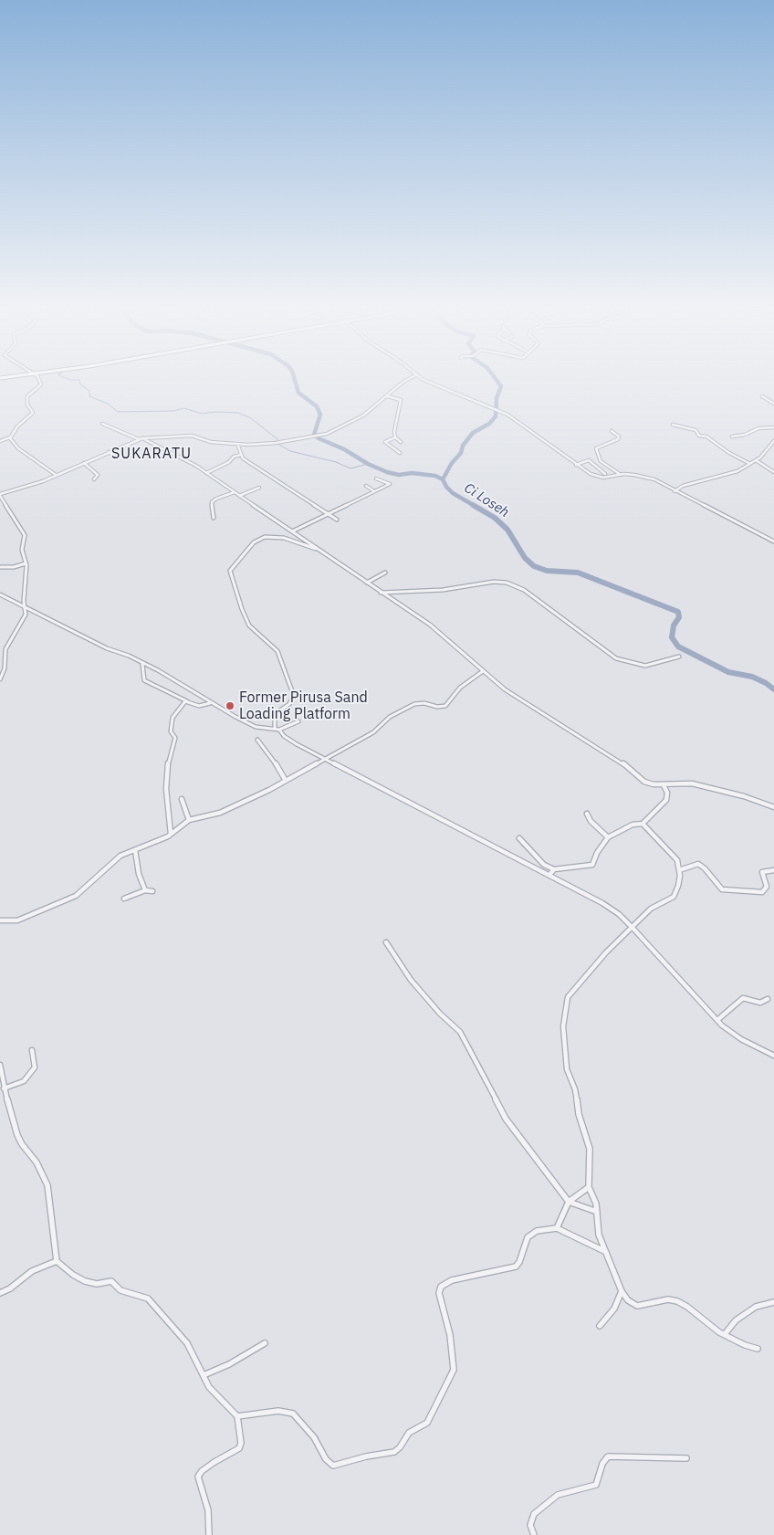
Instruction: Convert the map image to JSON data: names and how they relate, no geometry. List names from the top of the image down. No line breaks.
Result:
{"districts":["SUKARATU"],"water":["Ci Loseh"],"places":["Former Pirusa Sand Loading Platform"]}
